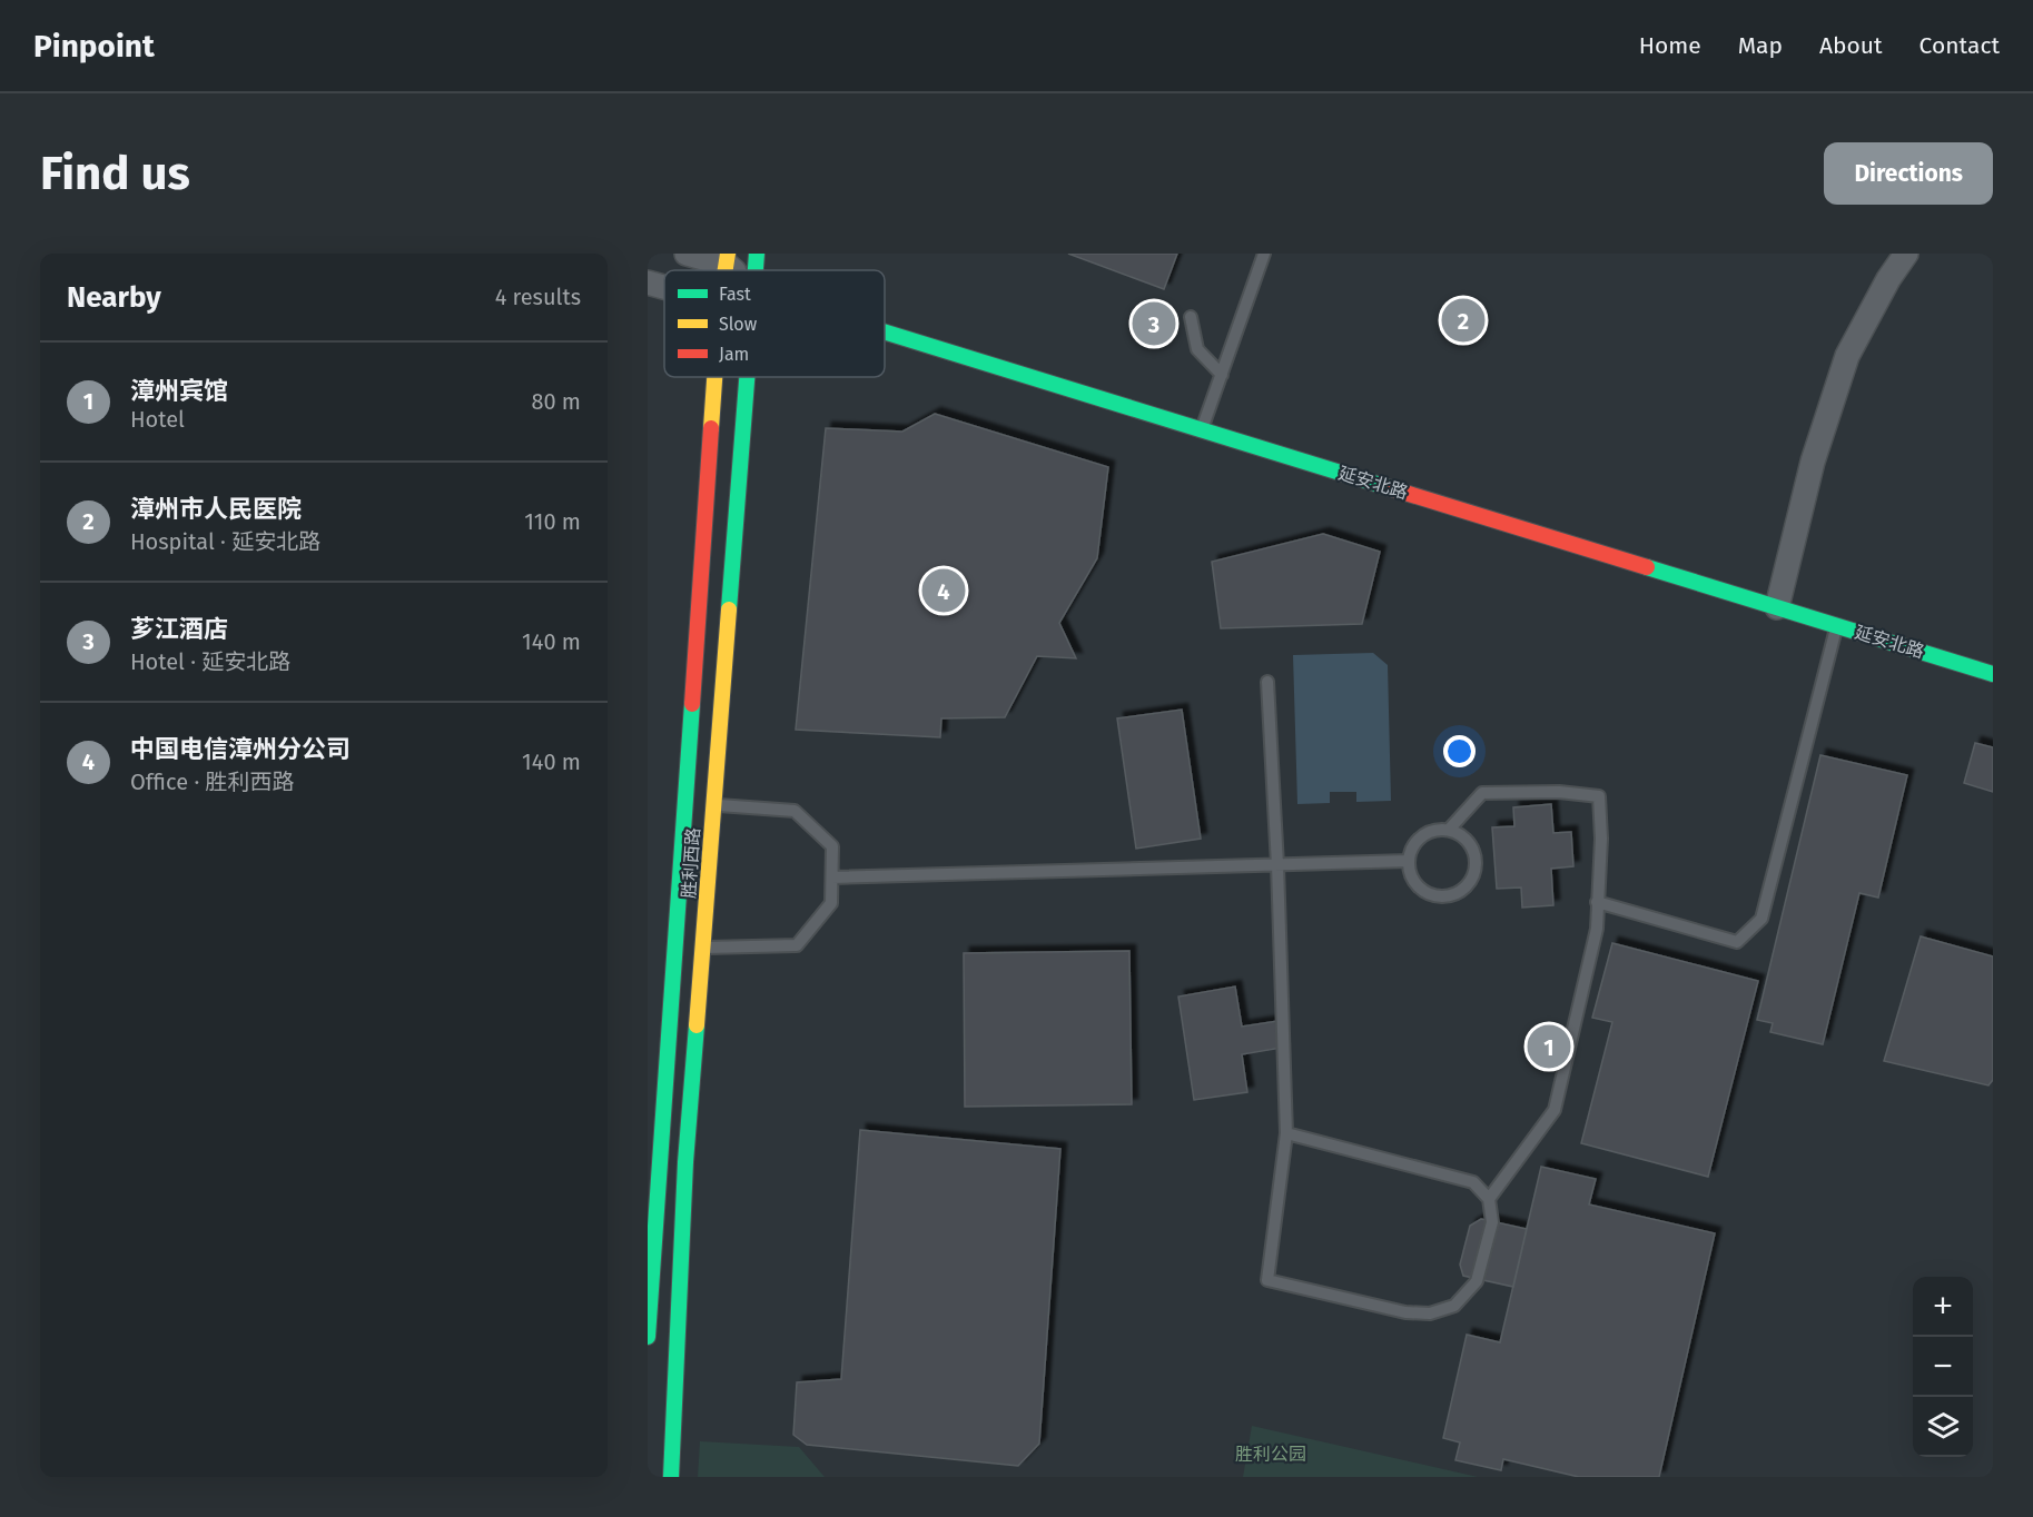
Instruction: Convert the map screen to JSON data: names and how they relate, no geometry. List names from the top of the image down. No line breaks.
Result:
{"streets":{"main road":["延安北路","胜利西路"]},"parks":["胜利公园"],"legend":["Fast","Slow","Jam"],"page":{"header":"Pinpoint","nav":["Home","Map","About","Contact"],"buttons":"Directions","title":"Find us","heading":["Nearby","4 results"],"pins":["2","3","4","1"],"list":[{"mark":"1","name":"漳州宾馆","note":"Hotel","value":"80 m"},{"mark":"2","name":"漳州市人民医院","note":"Hospital · 延安北路","value":"110 m"},{"mark":"3","name":"芗江酒店","note":"Hotel · 延安北路","value":"140 m"},{"mark":"4","name":"中国电信漳州分公司","note":"Office · 胜利西路","value":"140 m"}],"map_buttons":["+","−"]}}
